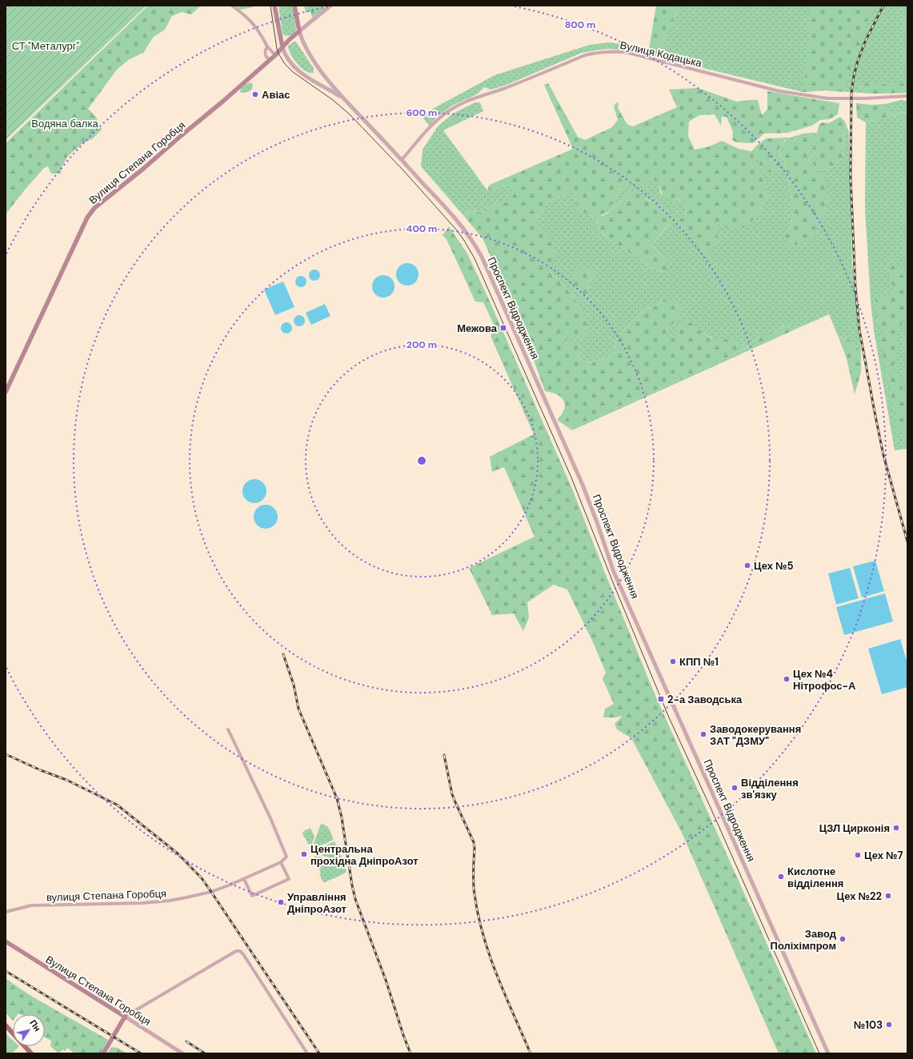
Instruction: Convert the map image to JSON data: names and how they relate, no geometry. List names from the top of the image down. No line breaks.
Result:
{"streets":{"main road":["Вулиця Степана Горобця","Проспект Відродження"],"street":["Вулиця Кодацька","вулиця Степана Горобця"]},"crossings":[["Вулиця Кодацька","Проспект Відродження"],["Вулиця Степана Горобця","Проспект Відродження"]],"parks":["СТ \"Металург\"","Водяна балка"],"places":{"other":["Авіас","Цех №5","КПП №1","Цех №4 Нітрофос-А","Заводокерування ЗАТ \"ДЗМУ\"","Відділення зв'язку","ЦЗЛ Цирконія","Центральна прохідна ДніпроАзот","Цех №7","Кислотне відділення","Цех №22","Управління ДніпроАзот","Завод Поліхімпром","№103"],"transit":["Межова","2-а Заводська"]},"north":"top right","rings":["800 m","600 m","400 m","200 m"]}
